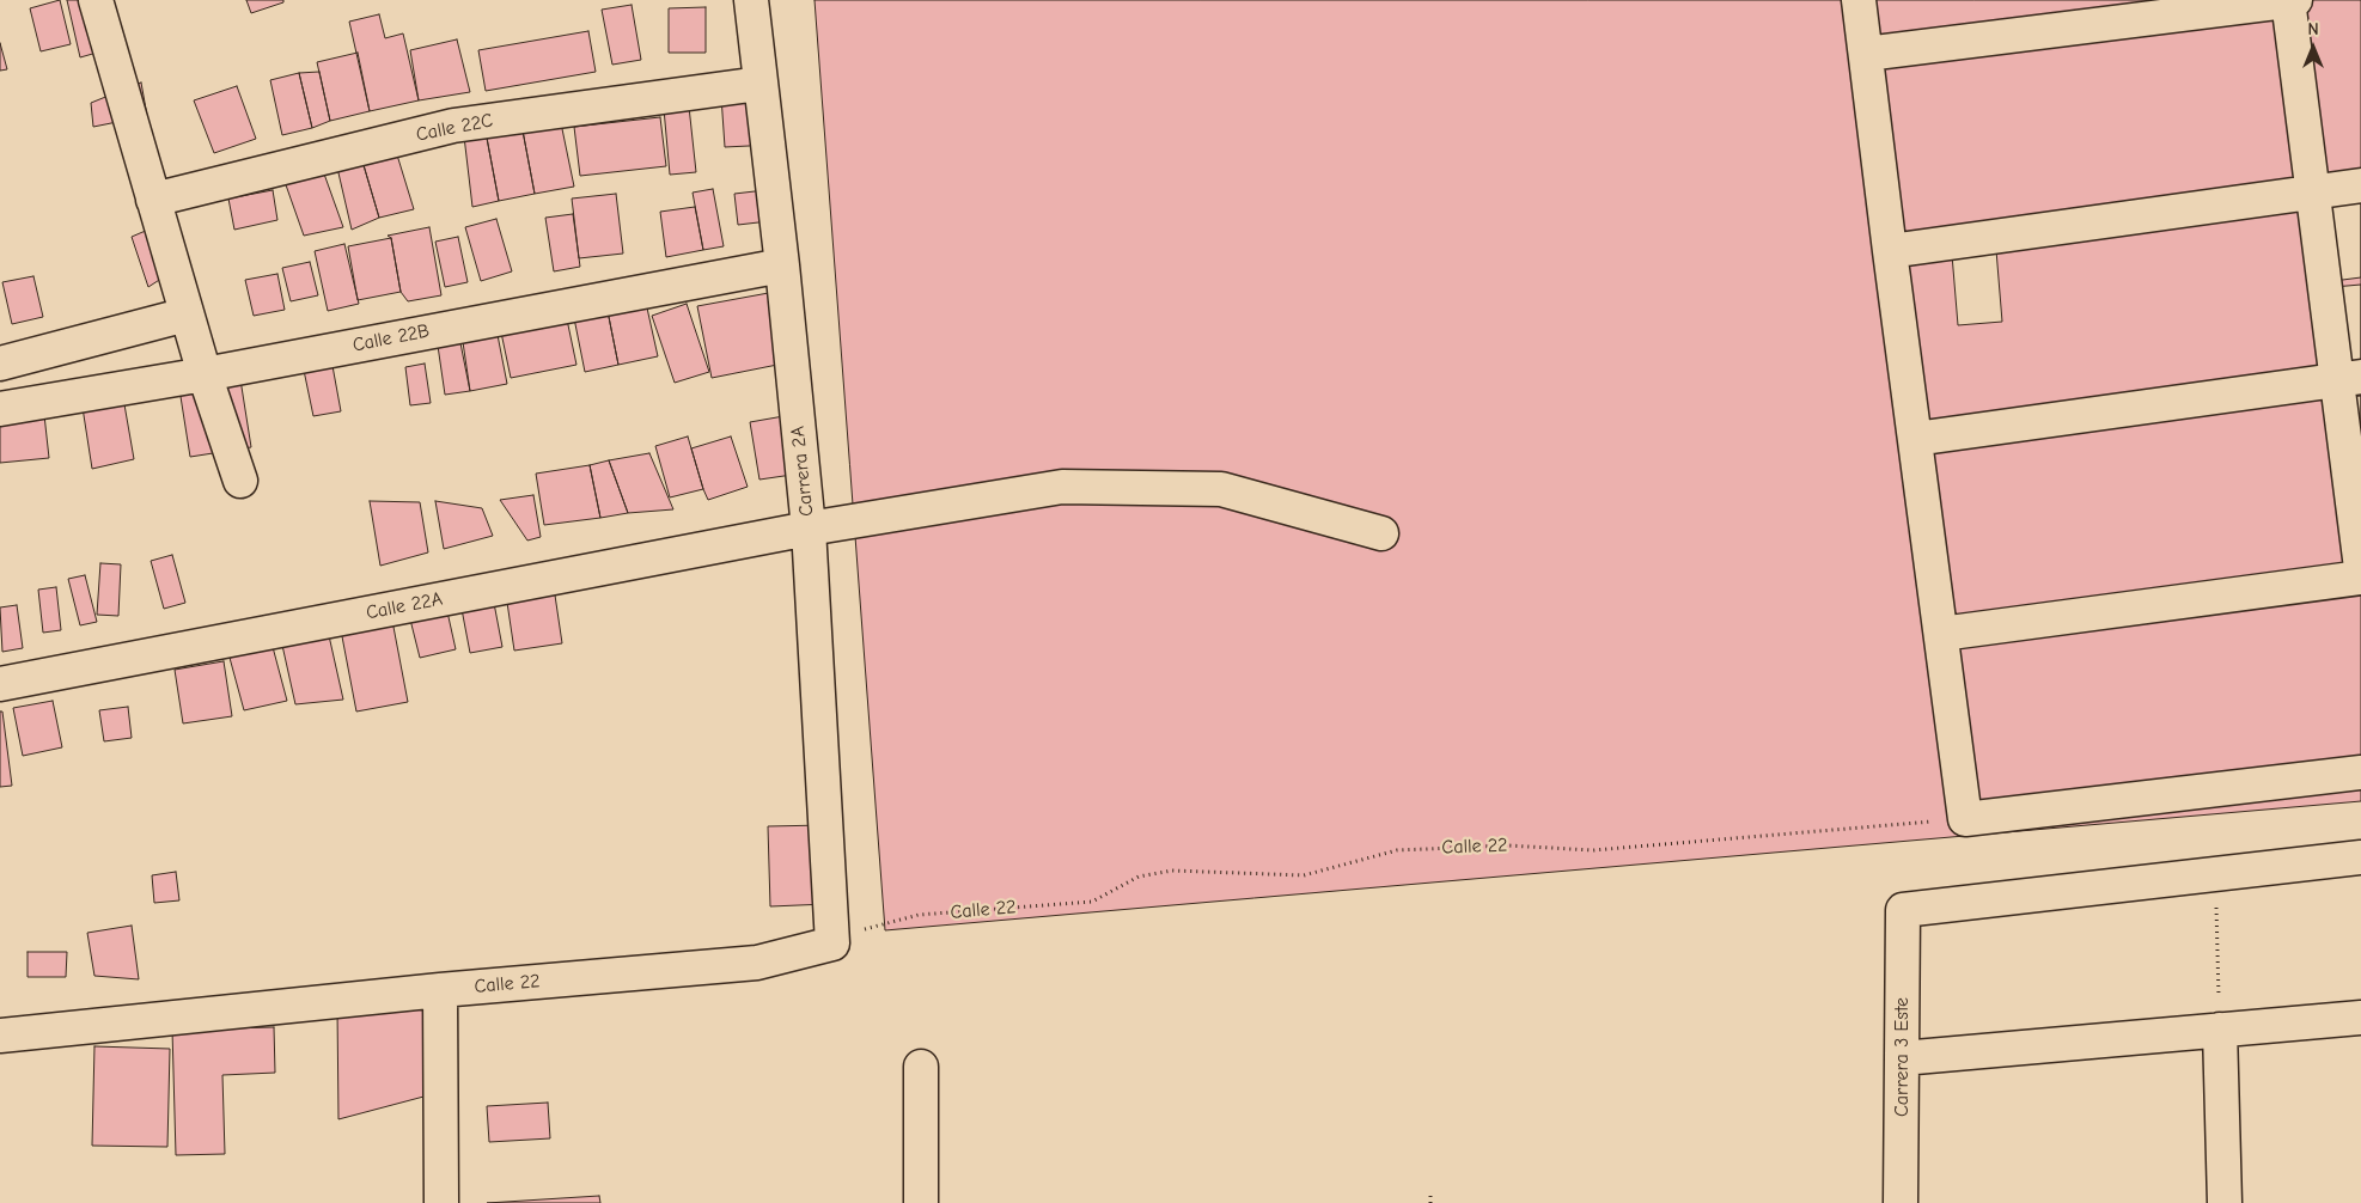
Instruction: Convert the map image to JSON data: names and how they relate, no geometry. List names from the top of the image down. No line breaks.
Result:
{"streets":{"street":["Calle 22C","Calle 22B","Carrera 2A","Calle 22A","Calle 22","Carrera 3 Este"]},"crossings":[["Calle 22C","Carrera 2A"],["Calle 22B","Carrera 2A"],["Carrera 2A","Calle 22A"],["Carrera 2A","Calle 22"]],"north":"top"}
